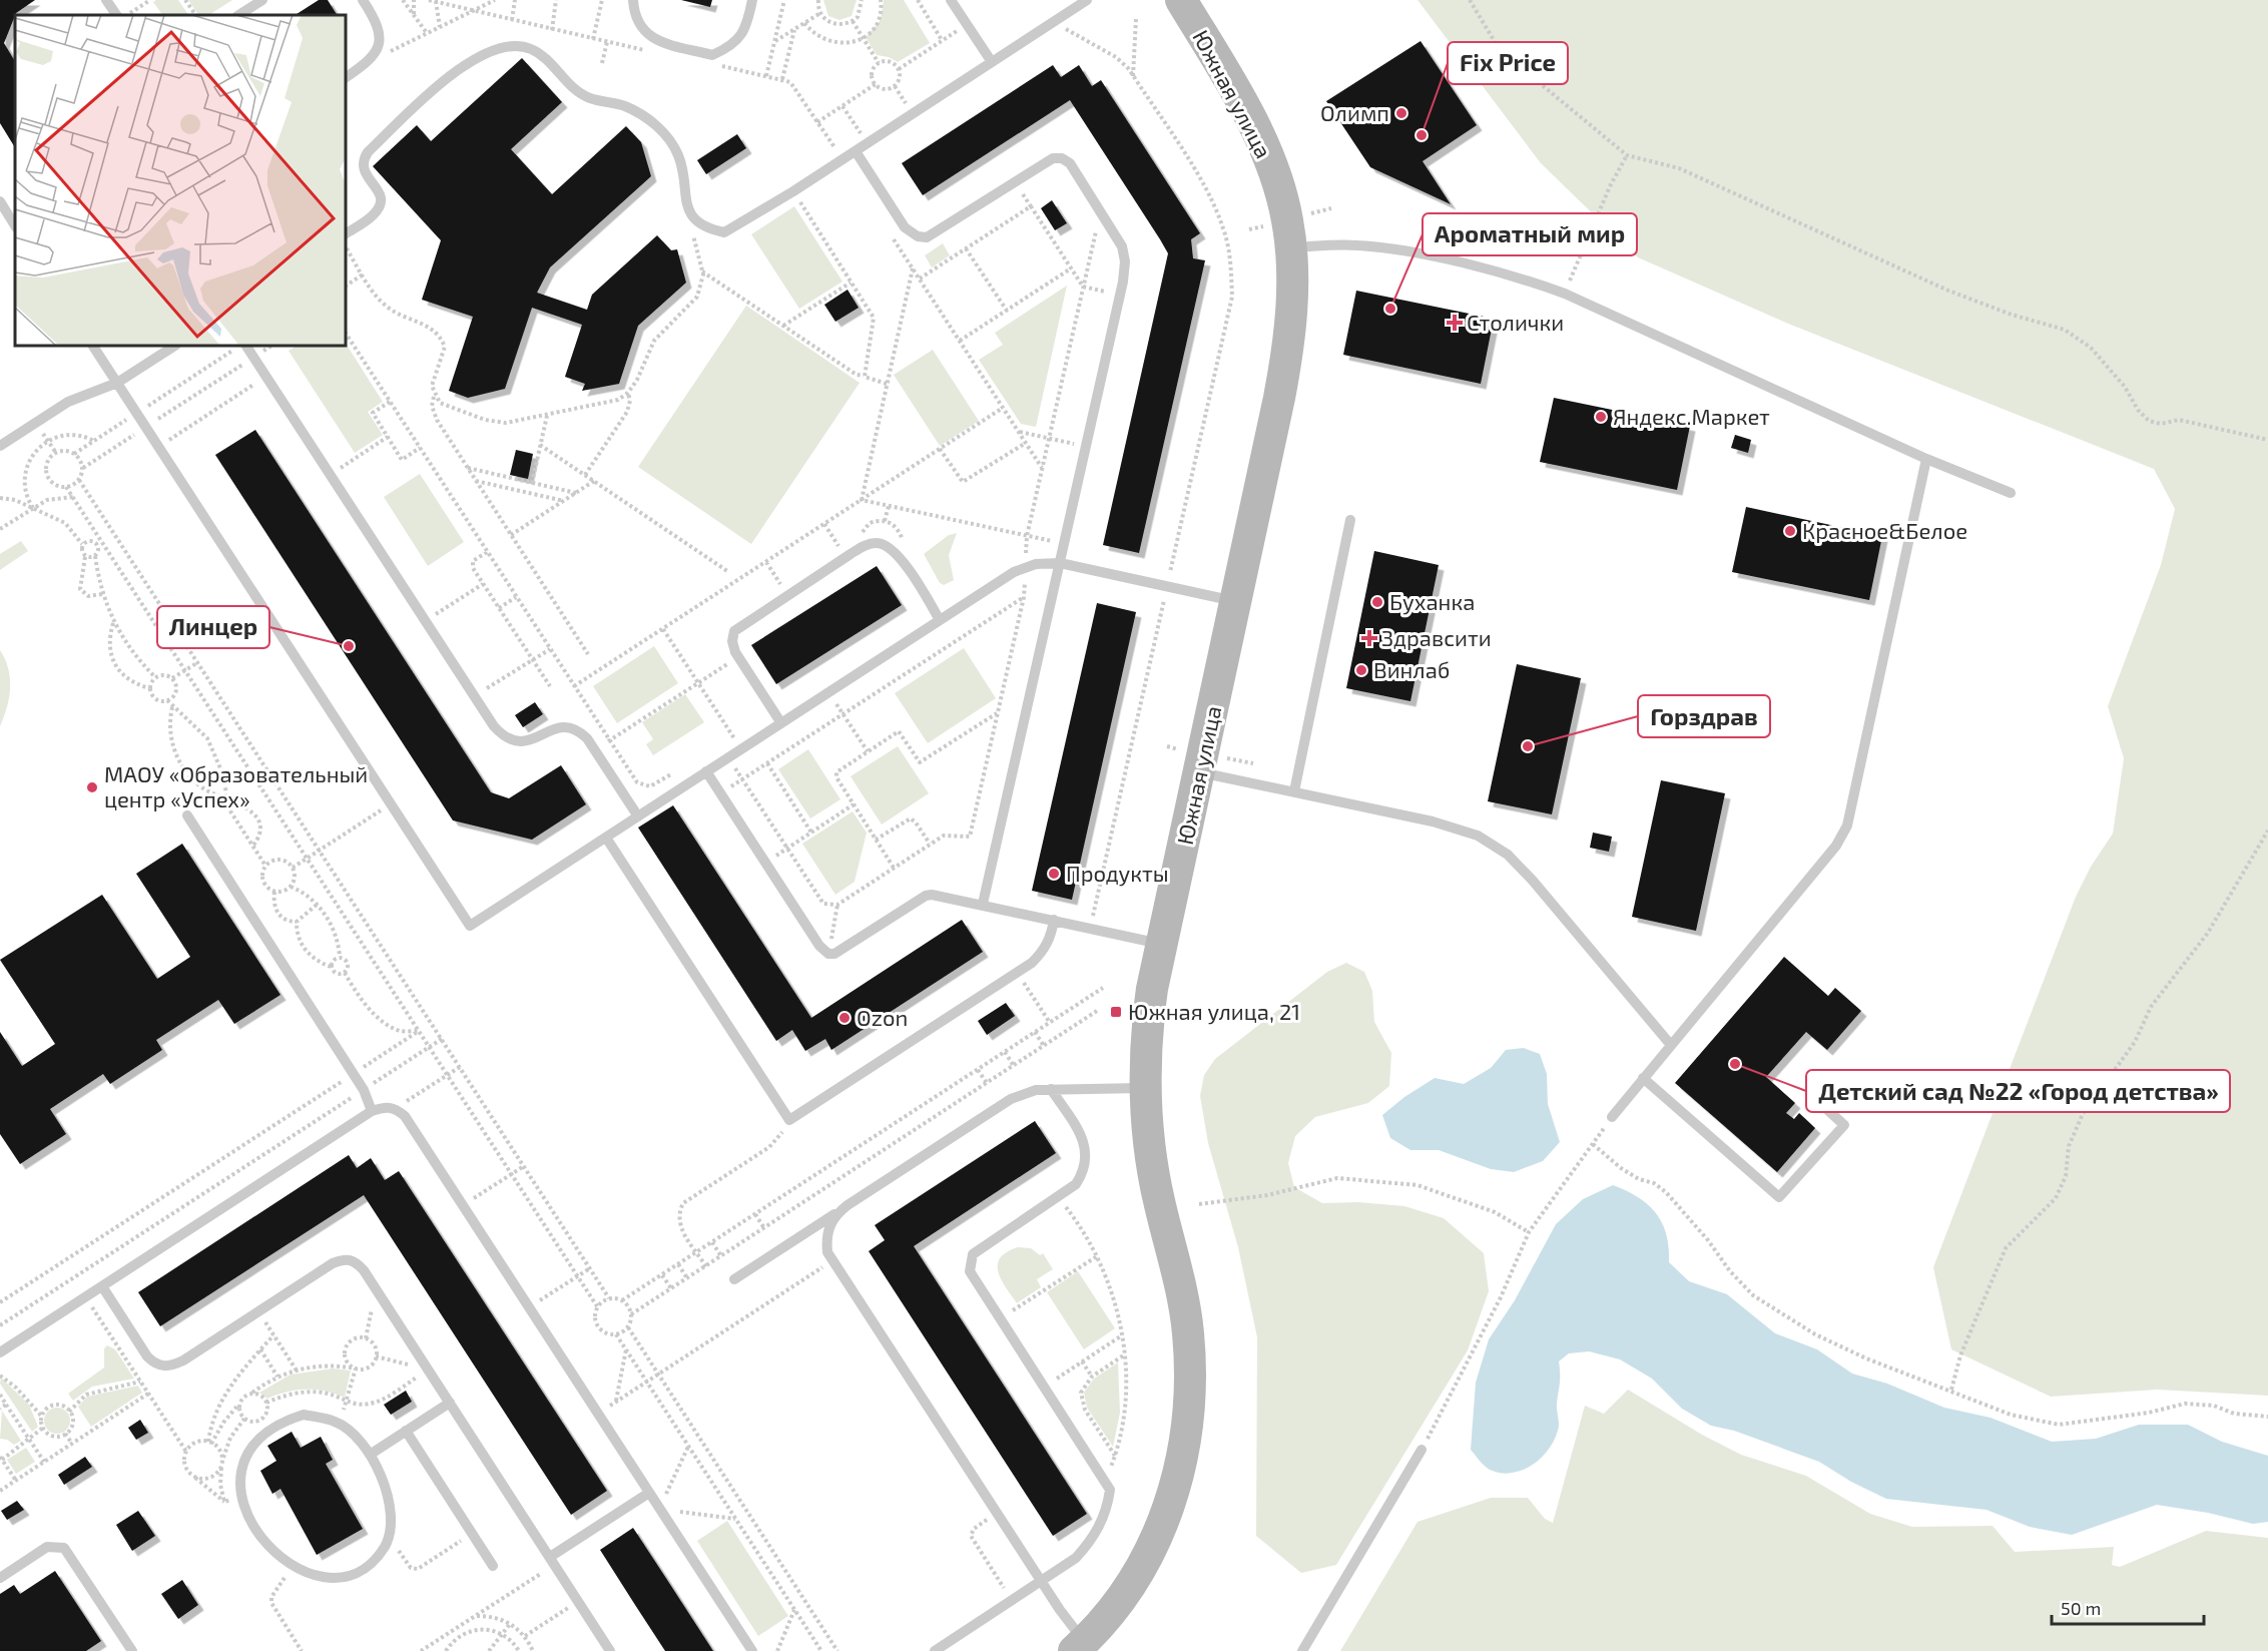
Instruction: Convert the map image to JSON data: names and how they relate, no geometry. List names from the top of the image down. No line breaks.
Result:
{"streets":{"street":["Южная улица"]},"places":{"other":["Олимп","Fix Price","Ароматный мир","Яндекс.Маркет","Красное&Белое","Буханка","Линцер","Винлаб","Горздрав","МАОУ «Образовательный центр «Успех»","Продукты","Ozon","Детский сад №22 «Город детства»"],"health":["Столички","Здравсити"],"transit":["Южная улица, 21"]},"scale_bar":"50 m"}
